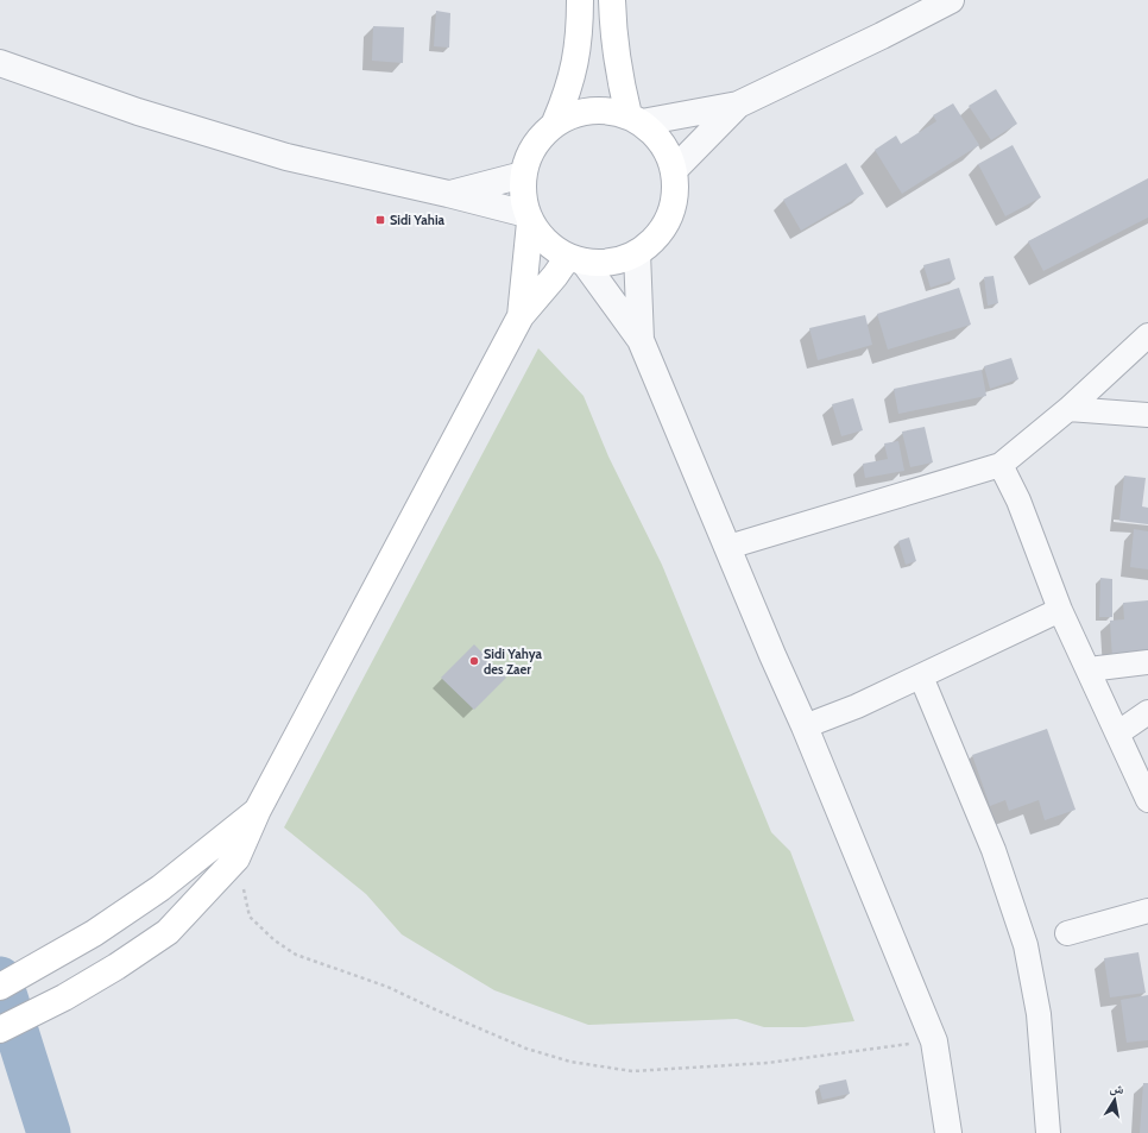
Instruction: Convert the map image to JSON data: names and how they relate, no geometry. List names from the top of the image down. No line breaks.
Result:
{"places":{"transit":["Sidi Yahia"],"other":["Sidi Yahya des Zaer"]},"north":"top"}
